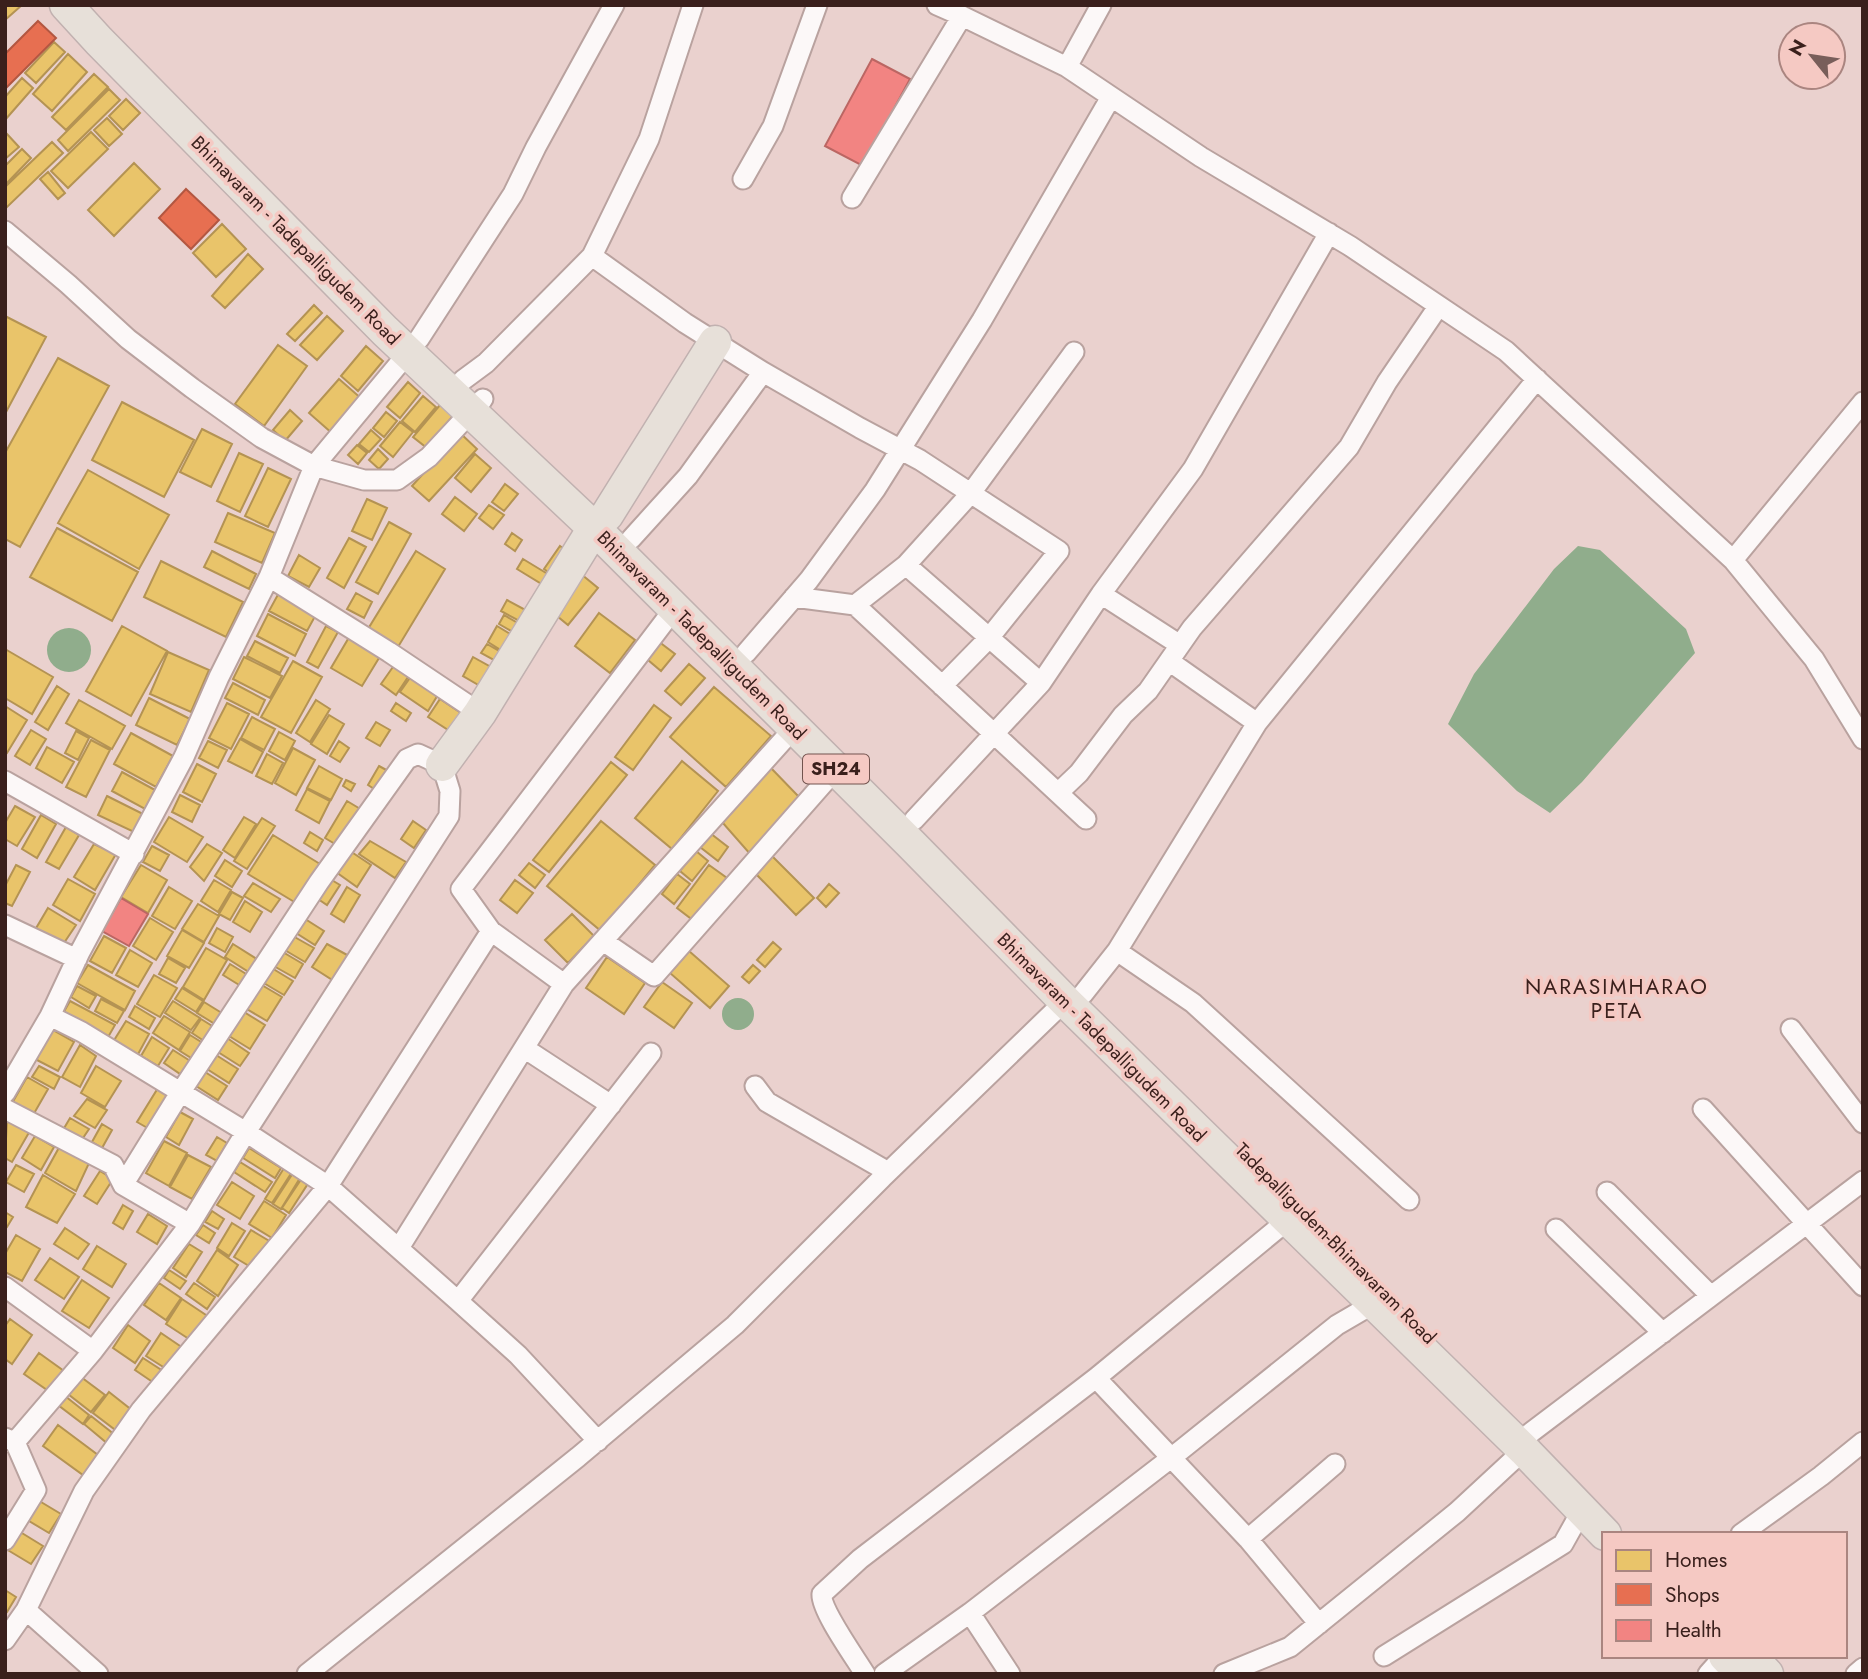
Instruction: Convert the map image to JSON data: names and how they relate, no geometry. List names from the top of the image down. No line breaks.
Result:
{"streets":{"main road":["Bhimavaram - Tadepalligudem Road","SH24","Tadepalligudem-Bhimavaram Road"]},"crossings":[["Bhimavaram - Tadepalligudem Road","SH24"],["Bhimavaram - Tadepalligudem Road","Tadepalligudem-Bhimavaram Road"]],"districts":["NARASIMHARAO PETA"],"legend":["Homes","Shops","Health"],"north":"top left"}
